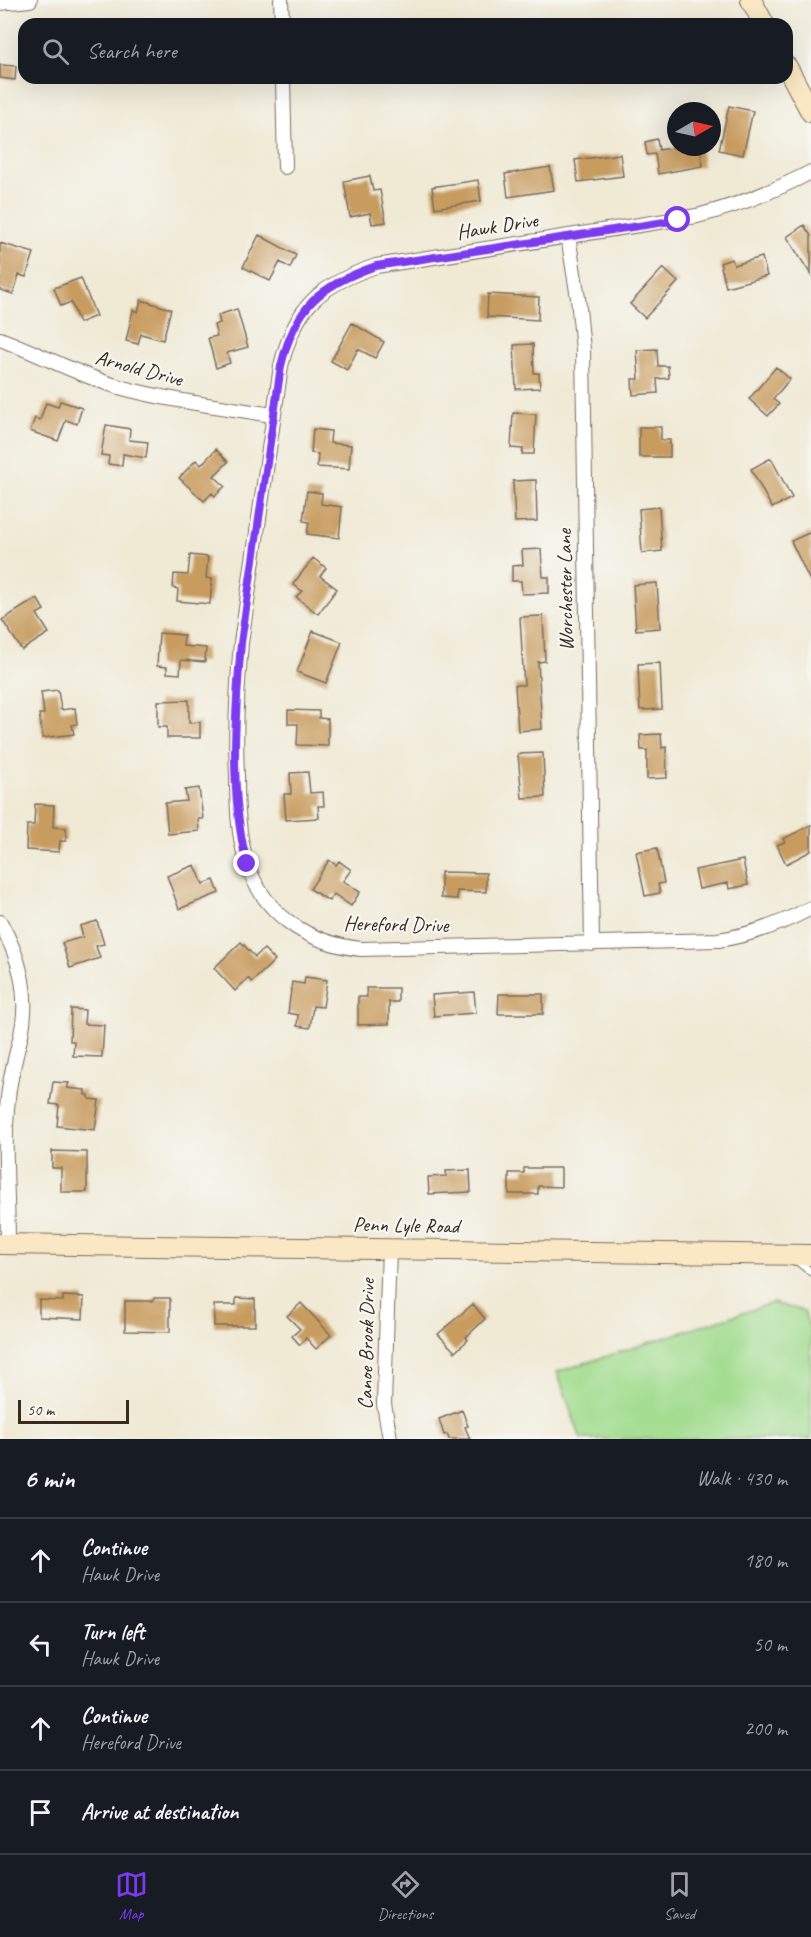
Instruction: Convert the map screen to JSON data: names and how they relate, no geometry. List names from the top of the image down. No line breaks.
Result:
{"streets":{"street":["Hawk Drive","Arnold Drive","Worchester Lane","Hereford Drive","Penn Lyle Road","Canoe Brook Drive"]},"crossings":[["Hawk Drive","Arnold Drive"],["Hawk Drive","Worchester Lane"],["Hawk Drive","Hereford Drive"],["Arnold Drive","Hereford Drive"],["Worchester Lane","Hereford Drive"],["Penn Lyle Road","Canoe Brook Drive"]],"scale_bar":"50 m","north":"right","page":{"search":"Search here","scale":"50 m","heading":["6 min","Walk · 430 m"],"list":[["Continue","Hawk Drive","180 m"],["Turn left","Hawk Drive","50 m"],["Continue","Hereford Drive","200 m"],"Arrive at destination"],"nav":["Map","Directions","Saved"]}}
